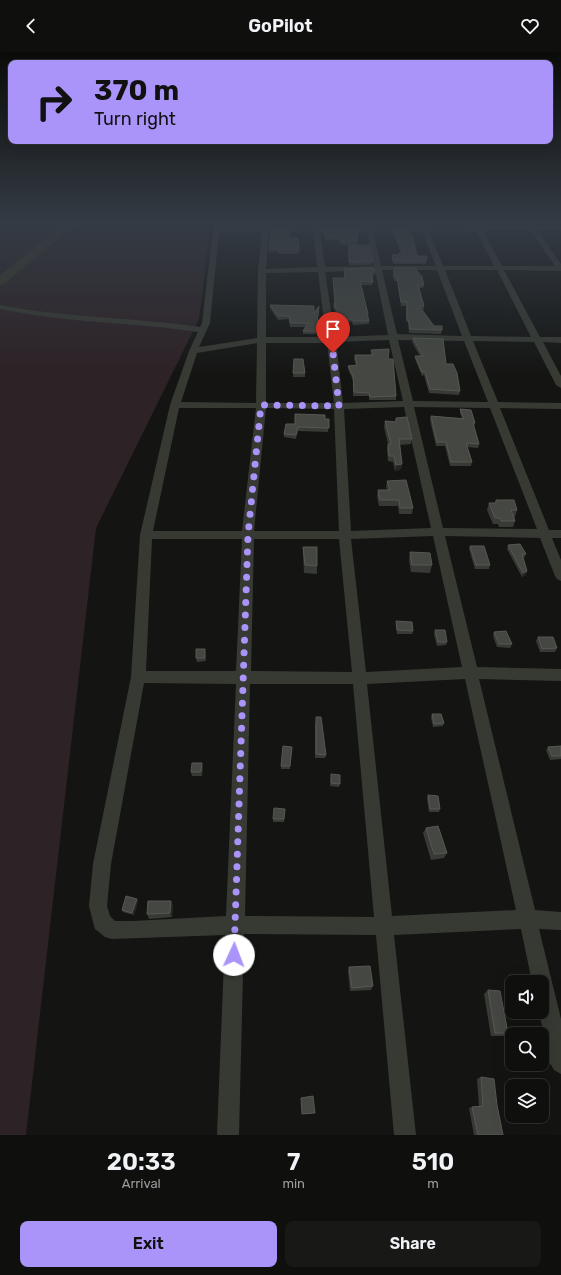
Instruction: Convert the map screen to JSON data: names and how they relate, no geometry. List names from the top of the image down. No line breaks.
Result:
{"page":{"header":"GoPilot","turn":["370 m","Turn right"],"eta":["20:33","Arrival","7","min","510","m"],"buttons":["Exit","Share"]}}
